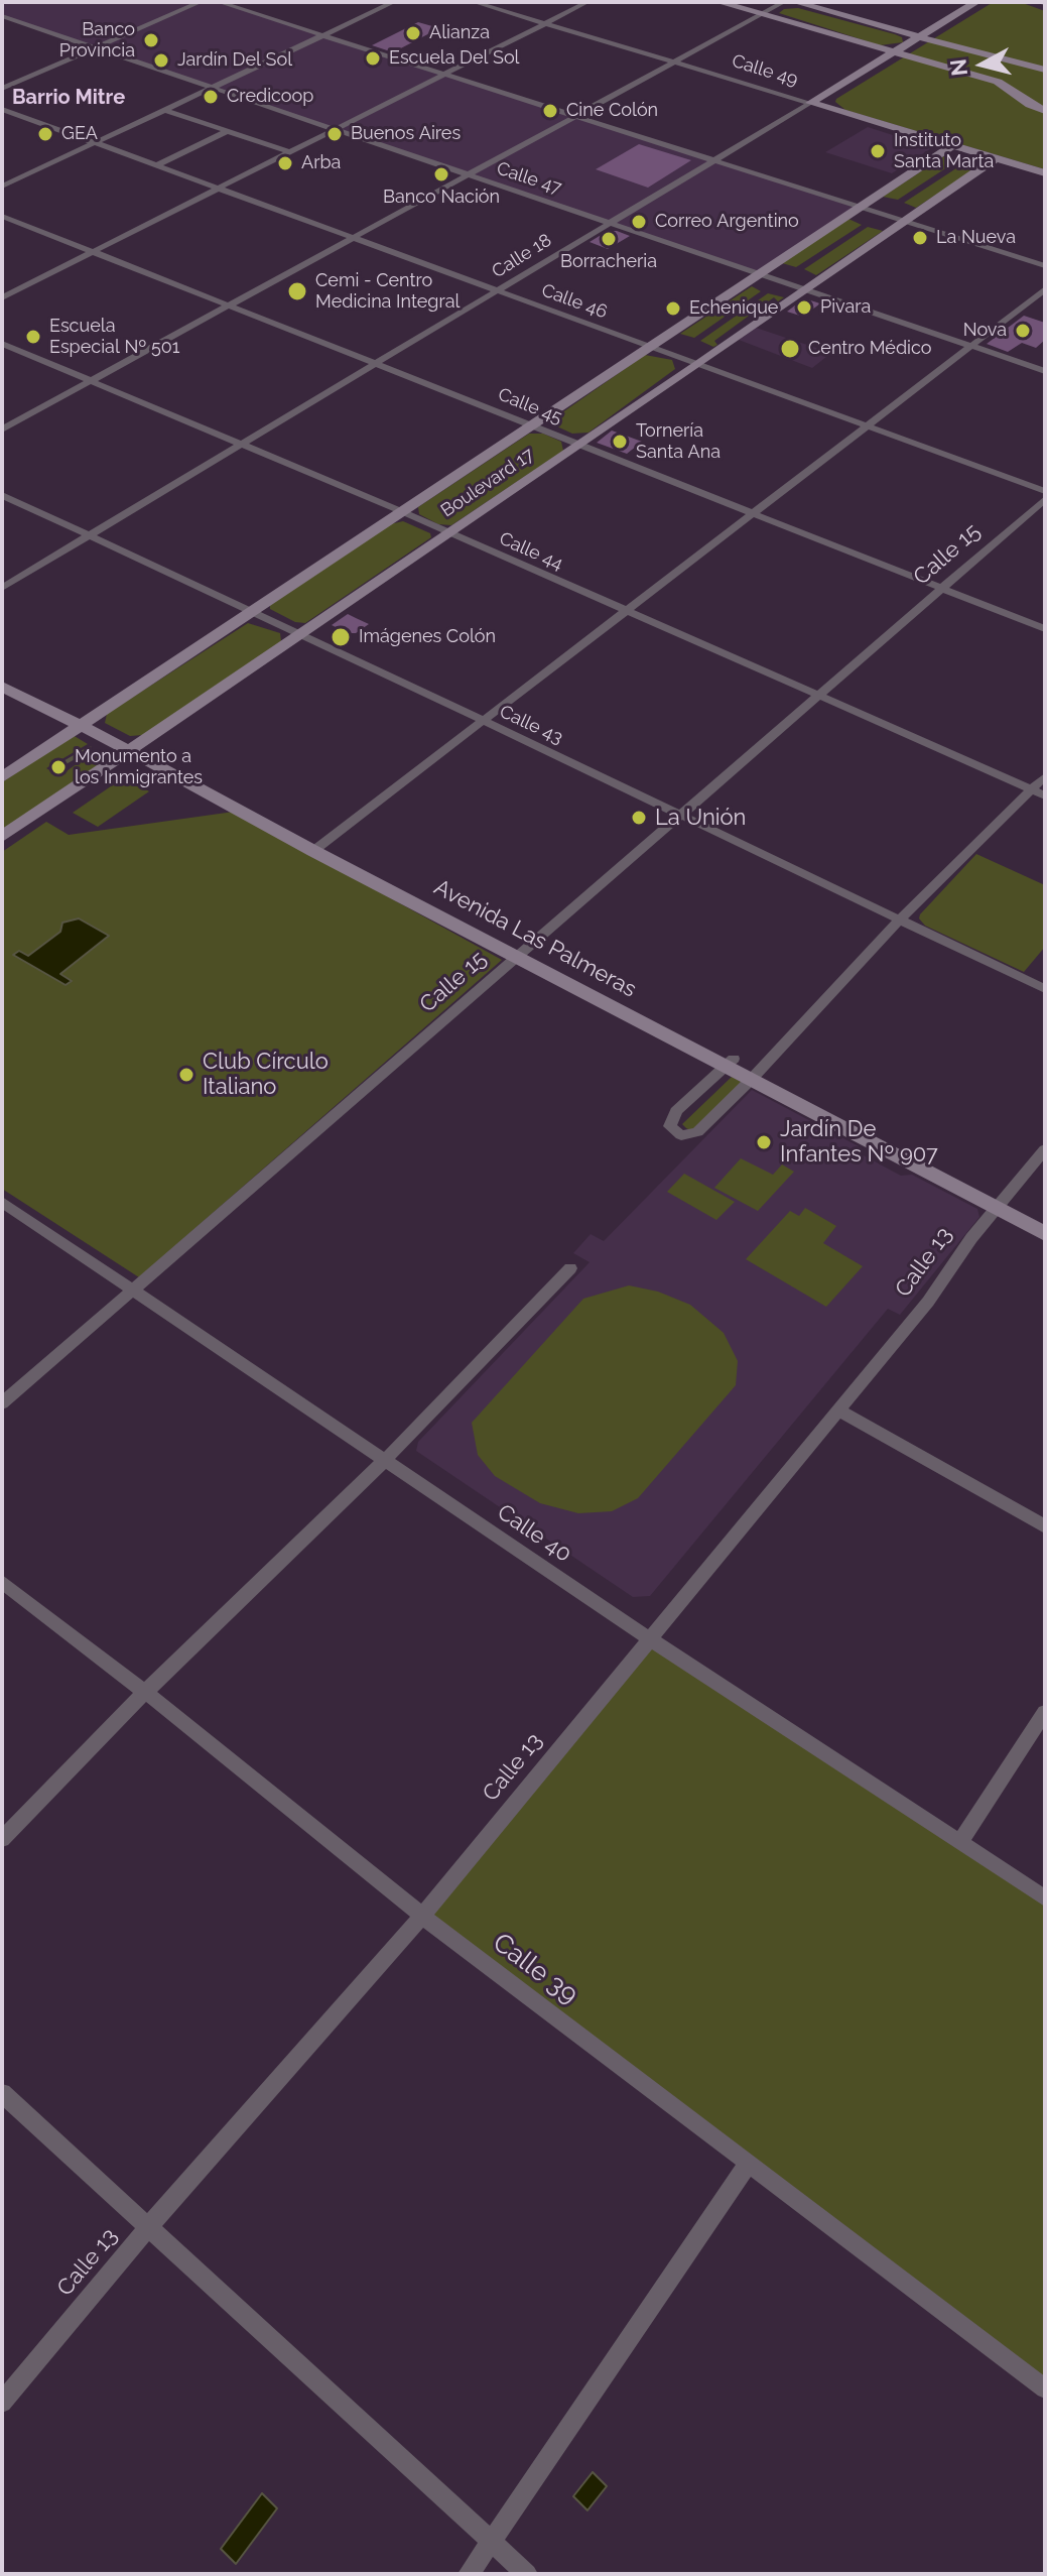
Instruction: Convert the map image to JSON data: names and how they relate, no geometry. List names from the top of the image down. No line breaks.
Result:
{"streets":{"main road":["Calle 49","Calle 18","Boulevard 17","Avenida Las Palmeras"],"street":["Calle 47","Calle 46","Calle 45","Calle 44","Calle 15","Calle 43","Calle 13","Calle 40","Calle 39"]},"crossings":[["Calle 49","Calle 18"],["Calle 49","Boulevard 17"],["Calle 47","Calle 18"],["Calle 47","Boulevard 17"],["Calle 18","Calle 46"],["Calle 18","Calle 45"],["Calle 18","Calle 44"],["Calle 18","Calle 43"],["Calle 46","Boulevard 17"],["Calle 45","Boulevard 17"],["Calle 45","Calle 15"],["Boulevard 17","Calle 44"],["Boulevard 17","Calle 43"],["Boulevard 17","Avenida Las Palmeras"],["Calle 44","Calle 15"],["Calle 15","Calle 43"],["Calle 15","Avenida Las Palmeras"],["Calle 15","Calle 40"],["Avenida Las Palmeras","Calle 13"],["Calle 13","Calle 40"],["Calle 13","Calle 39"]],"districts":["Barrio Mitre"],"places":["Alianza","Banco Provincia","Escuela Del Sol","Jardín Del Sol","Credicoop","Cine Colón","GEA","Buenos Aires","Instituto Santa Marta","Arba","Banco Nación","Correo Argentino","La Nueva","Borracheria","Cemi - Centro Medicina Integral","Pivara","Echenique","Nova","Escuela Especial Nº 501","Centro Médico","Tornería Santa Ana","Imágenes Colón","Monumento a los Inmigrantes","La Unión","Club Círculo Italiano","Jardín De Infantes Nº 907"],"north":"left"}
